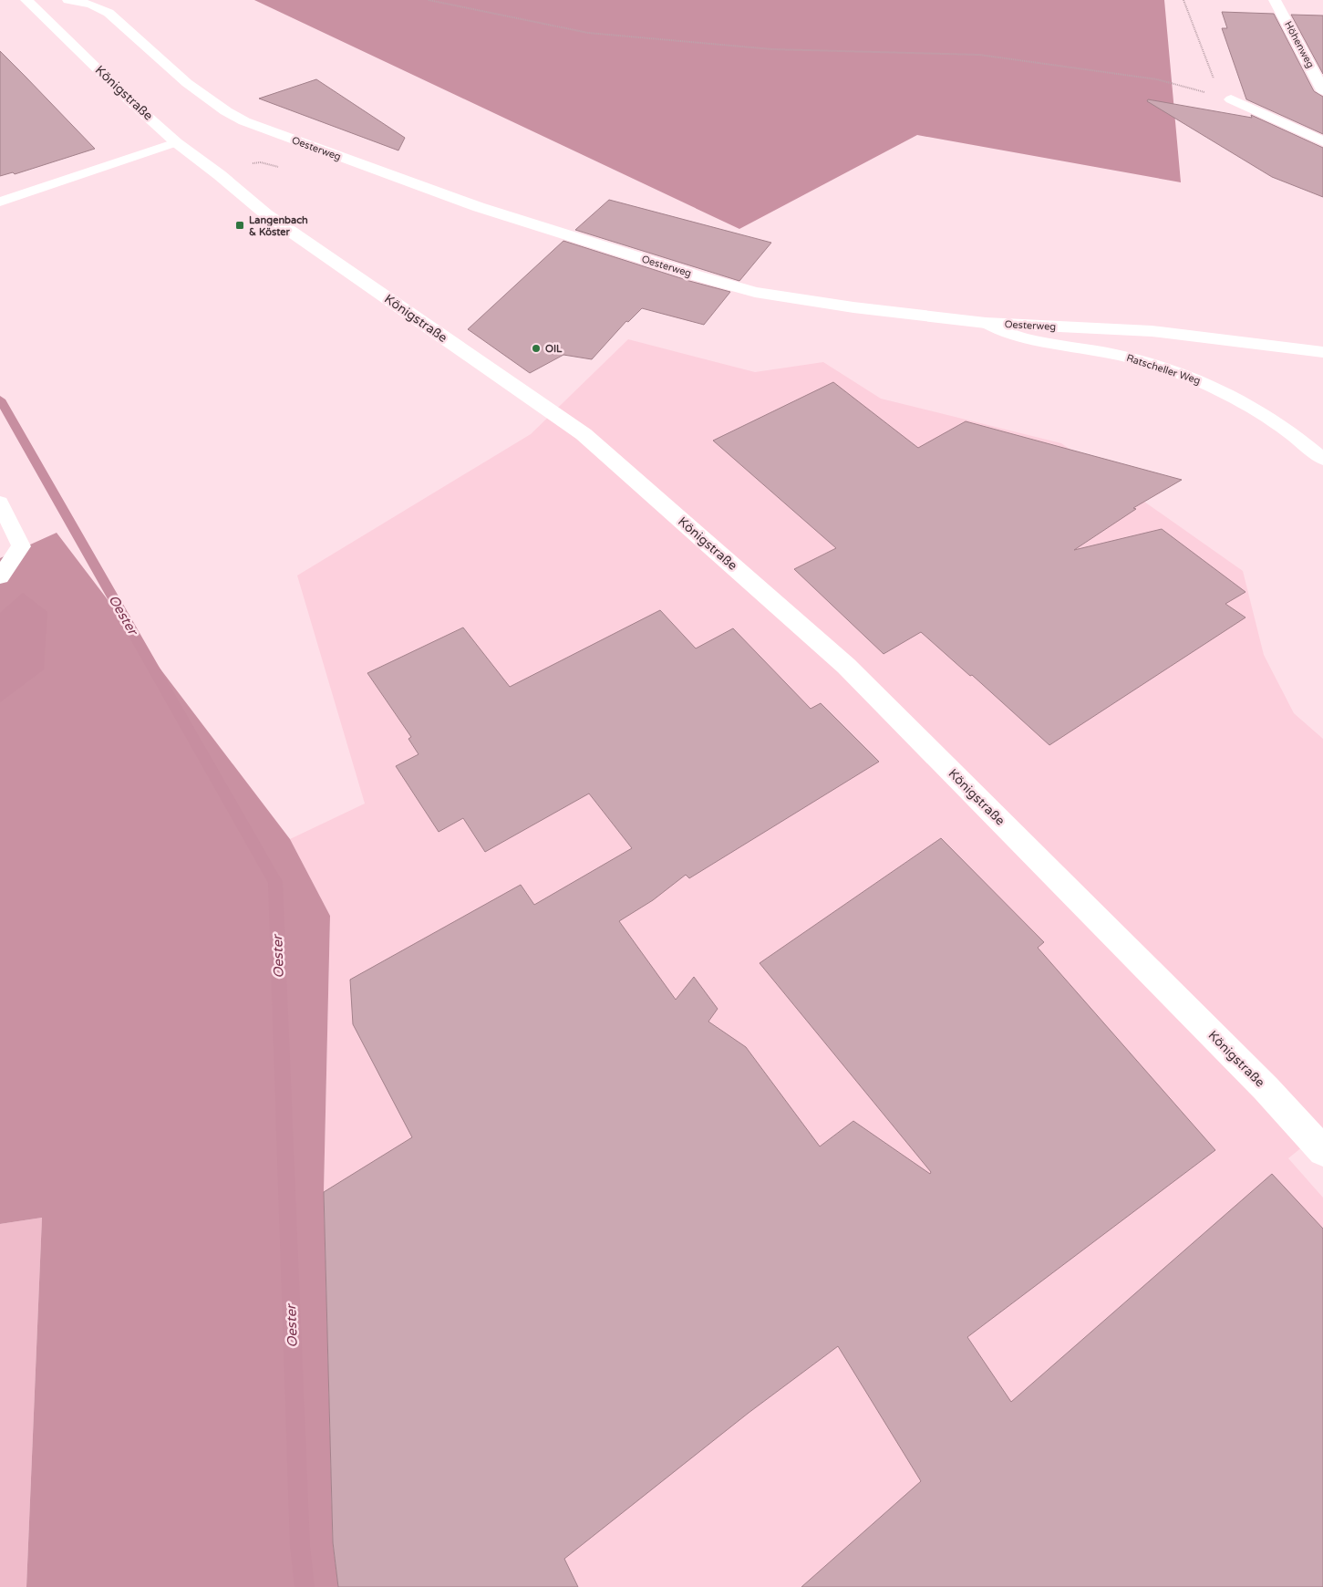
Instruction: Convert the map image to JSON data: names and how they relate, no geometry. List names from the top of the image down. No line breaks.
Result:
{"streets":{"street":["Höhenweg","Königstraße","Oesterweg"],"lane":["Ratscheller Weg"]},"crossings":[["Oesterweg","Ratscheller Weg"]],"water":["Oester"],"places":{"transit":["Langenbach & Köster"],"other":["OIL"]}}
